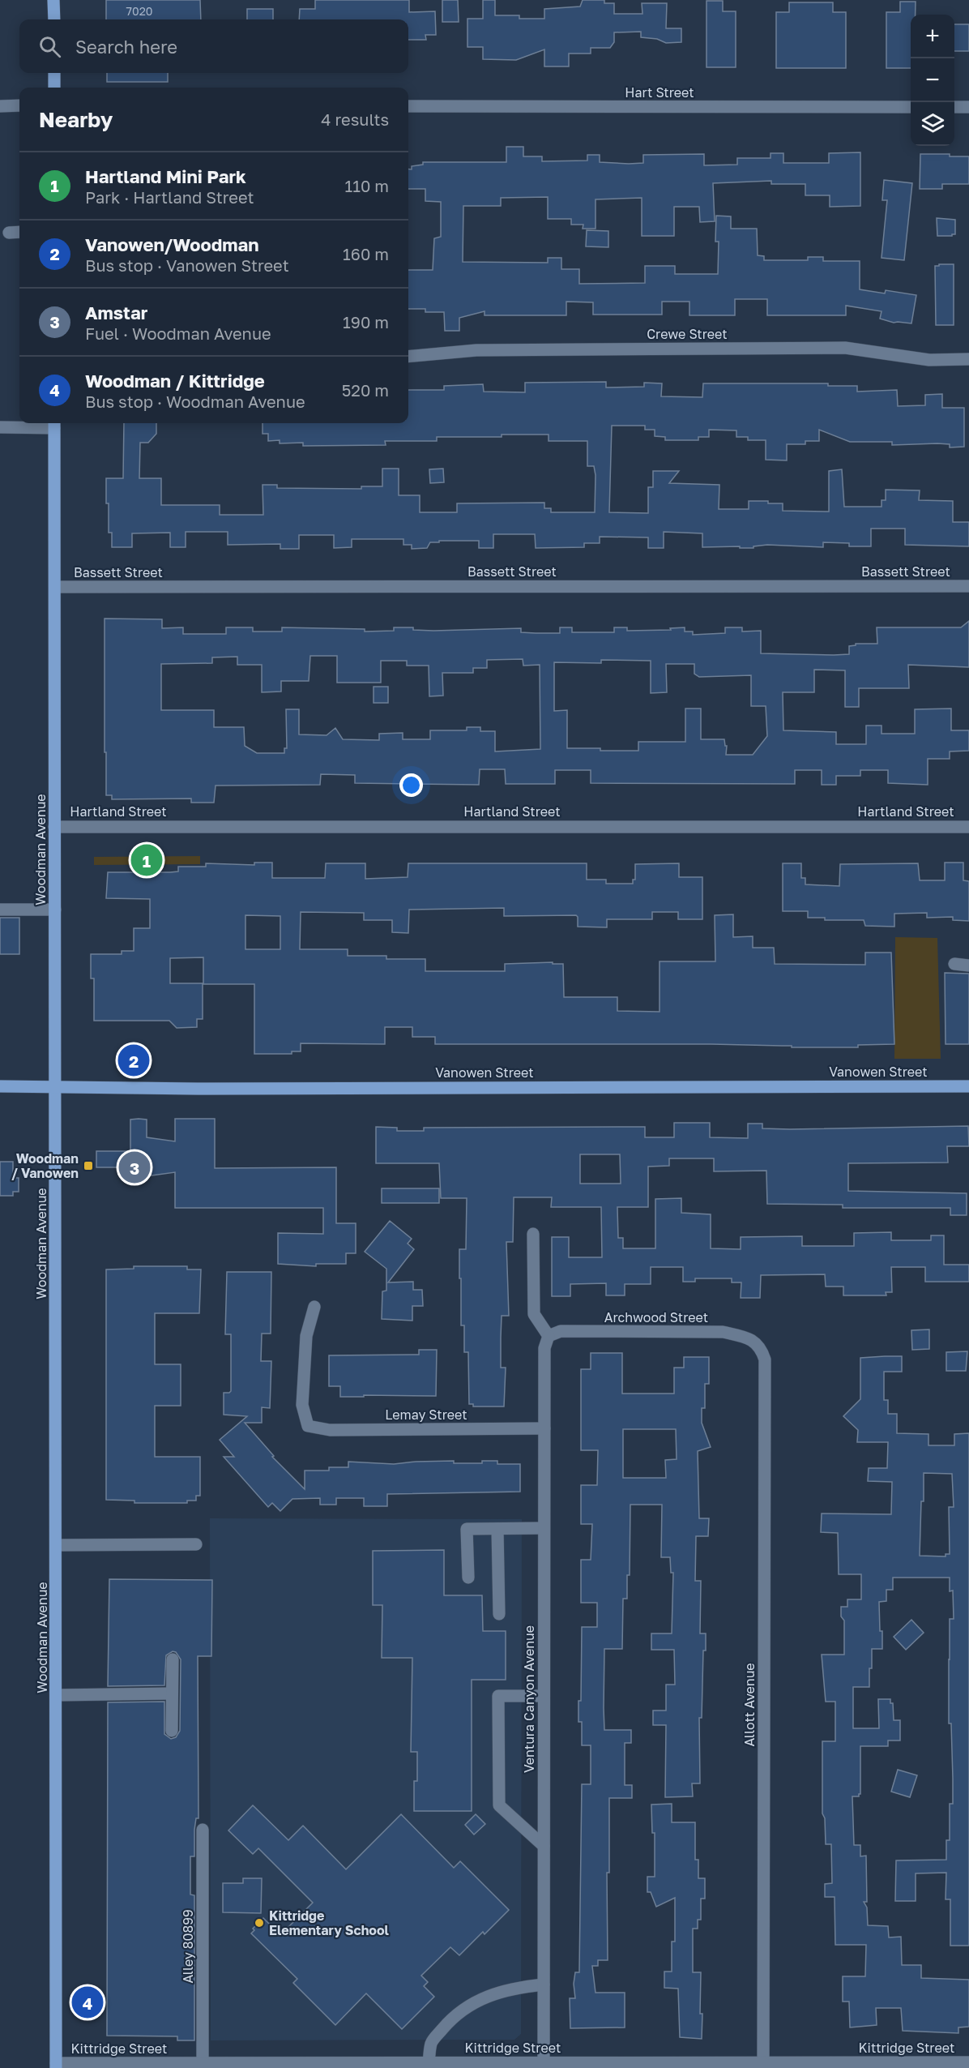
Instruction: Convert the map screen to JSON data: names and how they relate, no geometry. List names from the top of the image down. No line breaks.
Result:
{"streets":{"main road":["Woodman Avenue","Vanowen Street"],"street":["Hart Street","Crewe Street","Bassett Street","Hartland Street","Archwood Street","Lemay Street","Ventura Canyon Avenue","Allott Avenue","Alley 80899","Kittridge Street"]},"crossings":[["Bassett Street","Woodman Avenue"],["Hartland Street","Woodman Avenue"],["Woodman Avenue","Vanowen Street"],["Woodman Avenue","Kittridge Street"],["Archwood Street","Ventura Canyon Avenue"],["Archwood Street","Allott Avenue"],["Lemay Street","Ventura Canyon Avenue"],["Ventura Canyon Avenue","Kittridge Street"],["Allott Avenue","Kittridge Street"],["Alley 80899","Kittridge Street"]],"places":{"transit":["Woodman / Vanowen"],"other":["Kittridge Elementary School"]},"house_numbers":["7020"],"page":{"map_buttons":["+","−"],"search":"Search here","heading":["Nearby","4 results"],"list":[{"mark":"1","name":"Hartland Mini Park","note":"Park · Hartland Street","value":"110 m"},{"mark":"2","name":"Vanowen/Woodman","note":"Bus stop · Vanowen Street","value":"160 m"},{"mark":"3","name":"Amstar","note":"Fuel · Woodman Avenue","value":"190 m"},{"mark":"4","name":"Woodman / Kittridge","note":"Bus stop · Woodman Avenue","value":"520 m"}],"pins":["1","2","3","4"]}}
